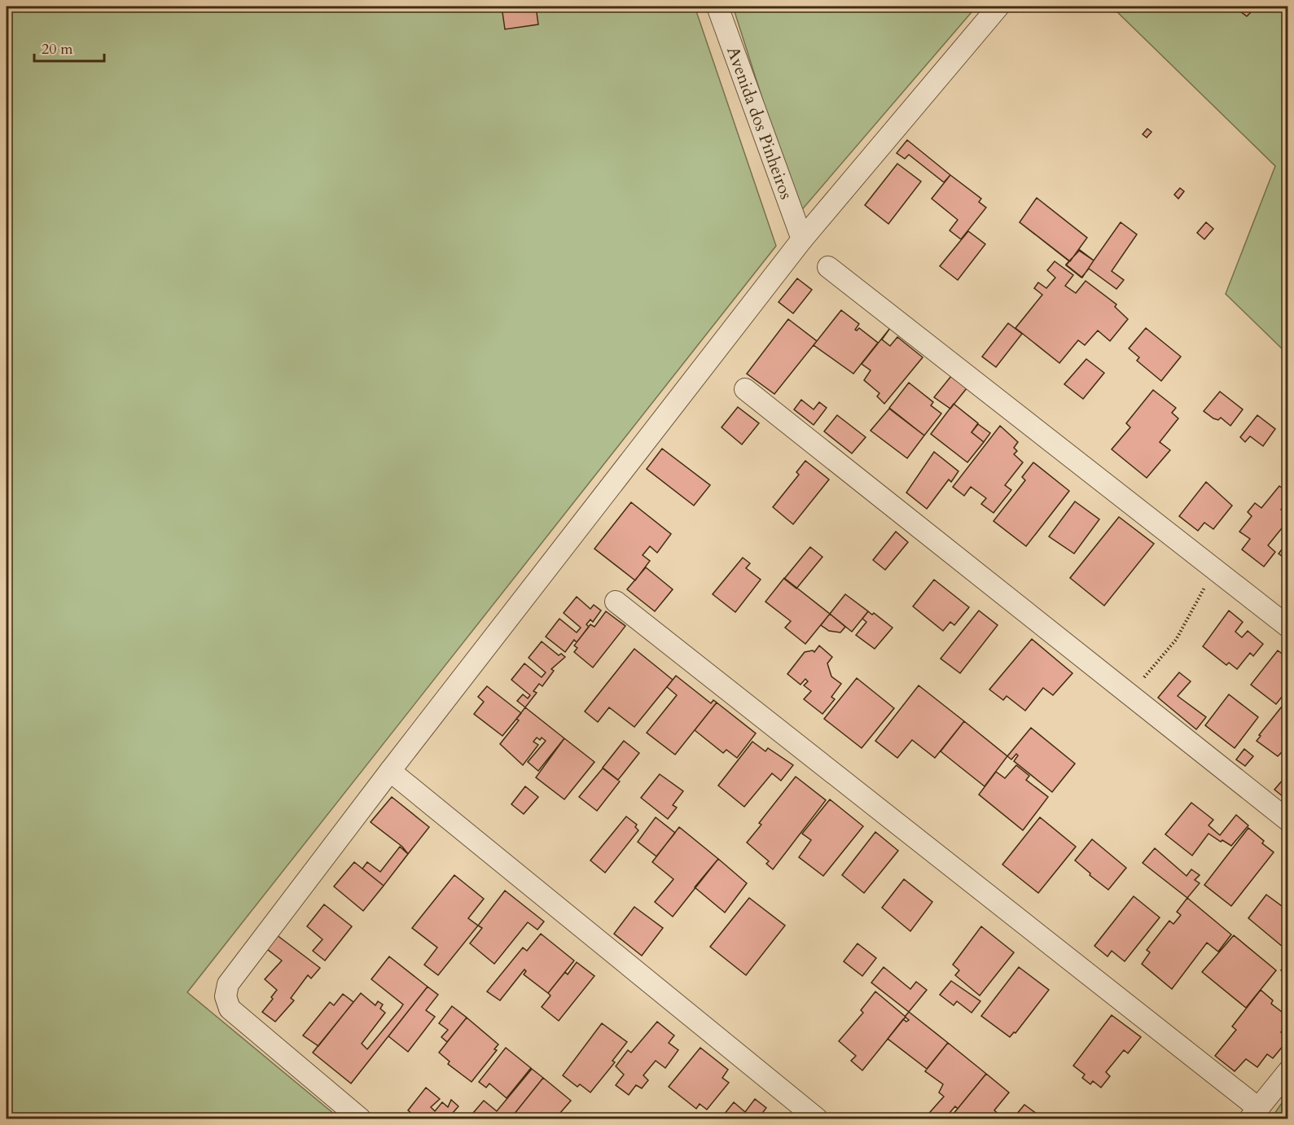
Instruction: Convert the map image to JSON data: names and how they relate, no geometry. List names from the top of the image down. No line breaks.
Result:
{"streets":{"street":["Avenida dos Pinheiros"]},"scale_bar":"20 m"}
